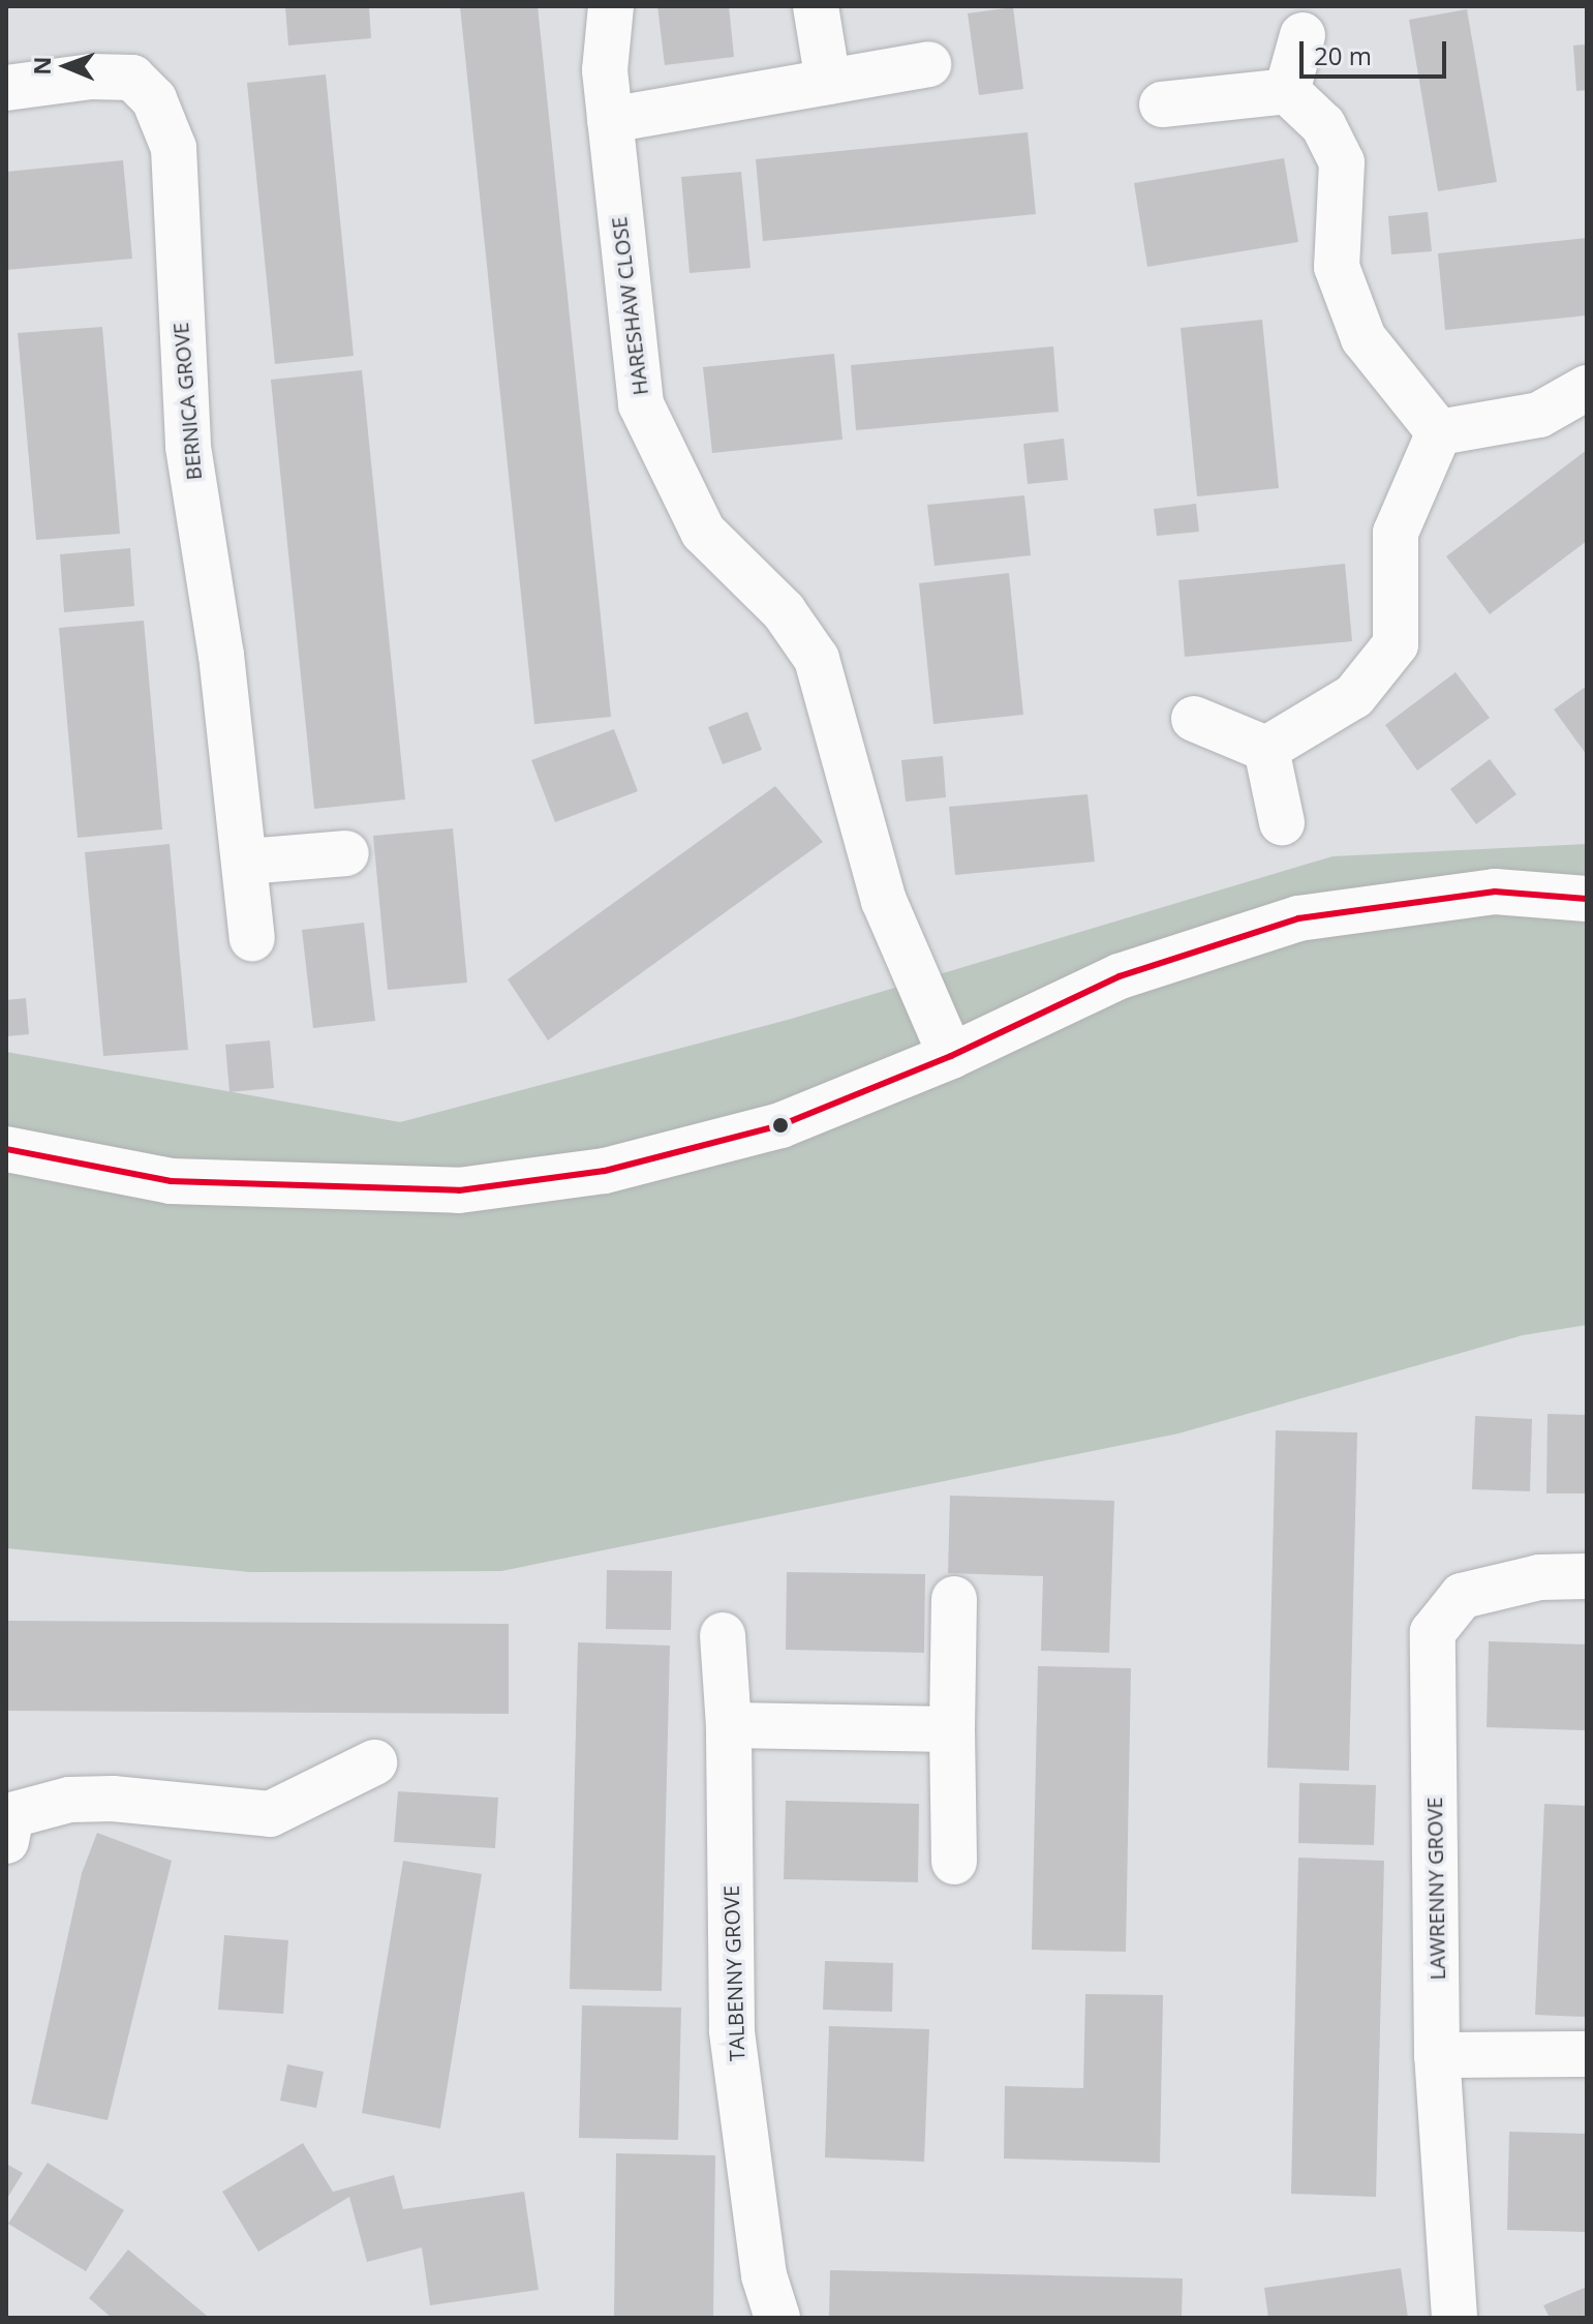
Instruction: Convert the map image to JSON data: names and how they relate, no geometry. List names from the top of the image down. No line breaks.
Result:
{"streets":{"street":["HARESHAW CLOSE","BERNICA GROVE","LAWRENNY GROVE","TALBENNY GROVE"]},"scale_bar":"20 m","north":"left"}
